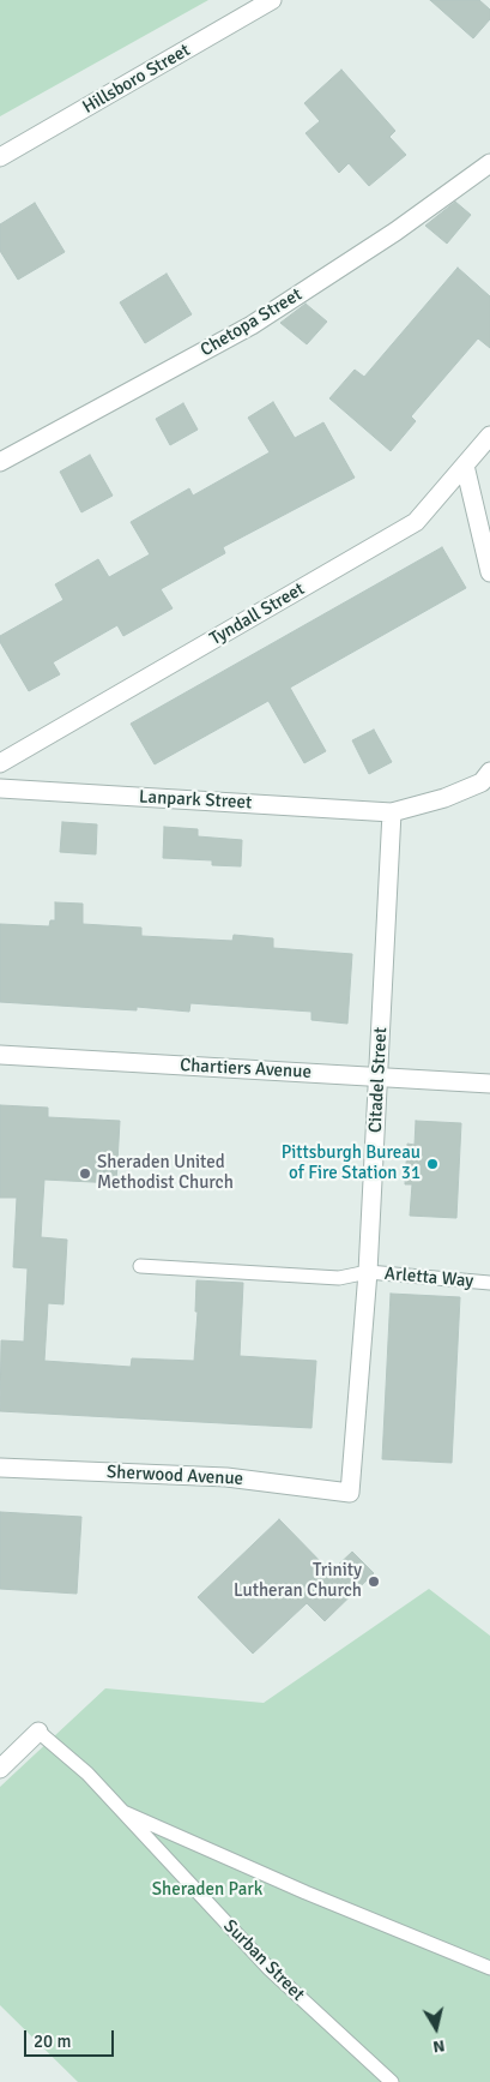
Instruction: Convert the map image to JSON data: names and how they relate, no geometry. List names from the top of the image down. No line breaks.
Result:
{"streets":{"street":["Hillsboro Street","Chetopa Street","Tyndall Street","Lanpark Street","Chartiers Avenue","Citadel Street","Sherwood Avenue"],"lane":["Arletta Way","Surban Street"]},"crossings":[["Lanpark Street","Citadel Street"],["Chartiers Avenue","Citadel Street"],["Citadel Street","Arletta Way"],["Citadel Street","Sherwood Avenue"]],"parks":["Sheraden Park"],"places":["Pittsburgh Bureau of Fire Station 31","Sheraden United Methodist Church","Trinity Lutheran Church"],"scale_bar":"20 m","north":"bottom"}
